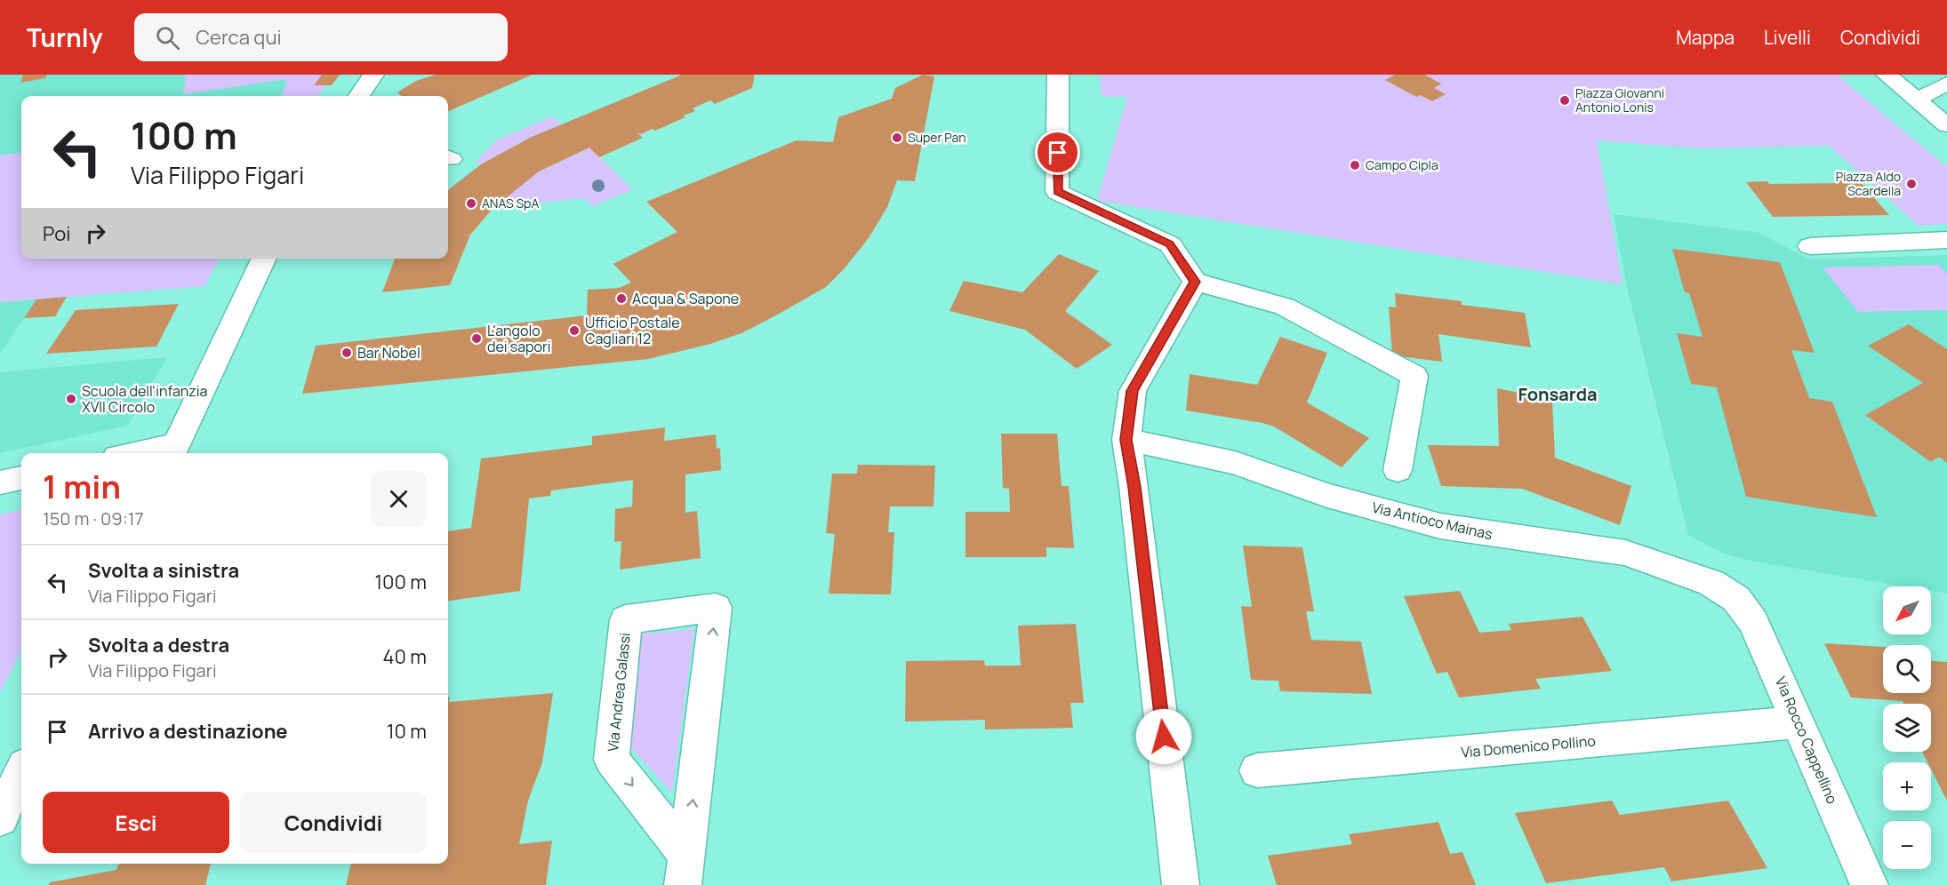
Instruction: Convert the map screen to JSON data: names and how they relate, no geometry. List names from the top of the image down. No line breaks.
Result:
{"streets":{"street":["Via Antioco Mainas","Via Andrea Galassi","Via Rocco Cappellino","Via Domenico Pollino"]},"crossings":[["Via Antioco Mainas","Via Rocco Cappellino"],["Via Rocco Cappellino","Via Domenico Pollino"]],"districts":["Fonsarda"],"places":["Piazza Giovanni Antonio Lonis","Super Pan","Campo Cipla","Piazza Aldo Scardella","ANAS SpA","Acqua & Sapone","Ufficio Postale Cagliari 12","L'angolo dei sapori","Bar Nobel","Scuola dell'infanzia XVII Circolo"],"north":"bottom left","page":{"header":"Turnly","search":"Cerca qui","nav":["Mappa","Livelli","Condividi"],"turn":["100 m","Via Filippo Figari"],"then":"Poi","heading":["1 min","150 m · 09:17"],"list":[{"name":"Svolta a sinistra","note":"Via Filippo Figari","value":"100 m"},{"name":"Svolta a destra","note":"Via Filippo Figari","value":"40 m"},{"name":"Arrivo a destinazione","value":"10 m"}],"map_buttons":["+","−"],"buttons":["Esci","Condividi"]}}
